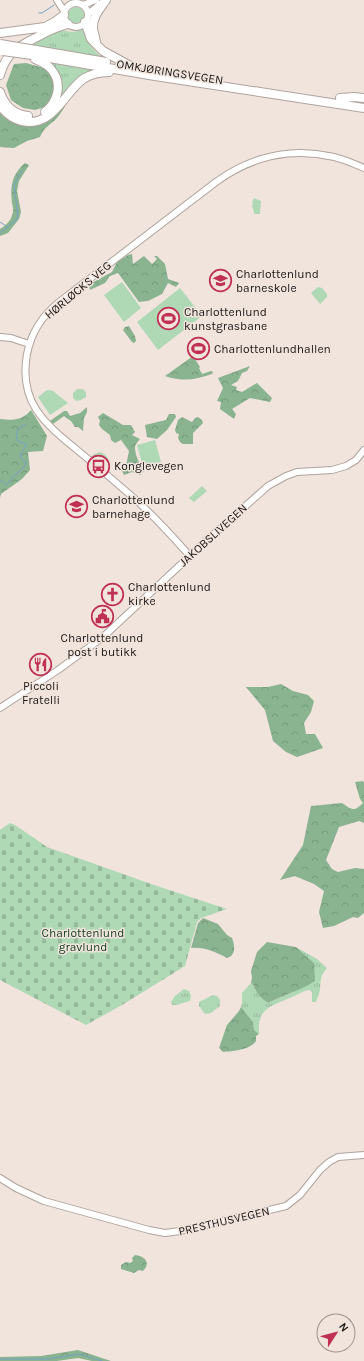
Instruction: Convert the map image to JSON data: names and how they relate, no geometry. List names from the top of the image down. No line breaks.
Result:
{"streets":{"highway":["OMKJØRINGSVEGEN"],"street":["HØRLØCKS VEG","JAKOBSLIVEGEN","PRESTHUSVEGEN"]},"crossings":[["HØRLØCKS VEG","JAKOBSLIVEGEN"]],"parks":["Charlottenlund gravlund"],"places":{"school or university":["Charlottenlund barneskole","Charlottenlund barnehage"],"sports":["Charlottenlund kunstgrasbane","Charlottenlundhallen"],"bus stop":["Konglevegen"],"church":["Charlottenlund kirke"],"public building":["Charlottenlund post i butikk"],"restaurant":["Piccoli Fratelli"]},"north":"top right"}
